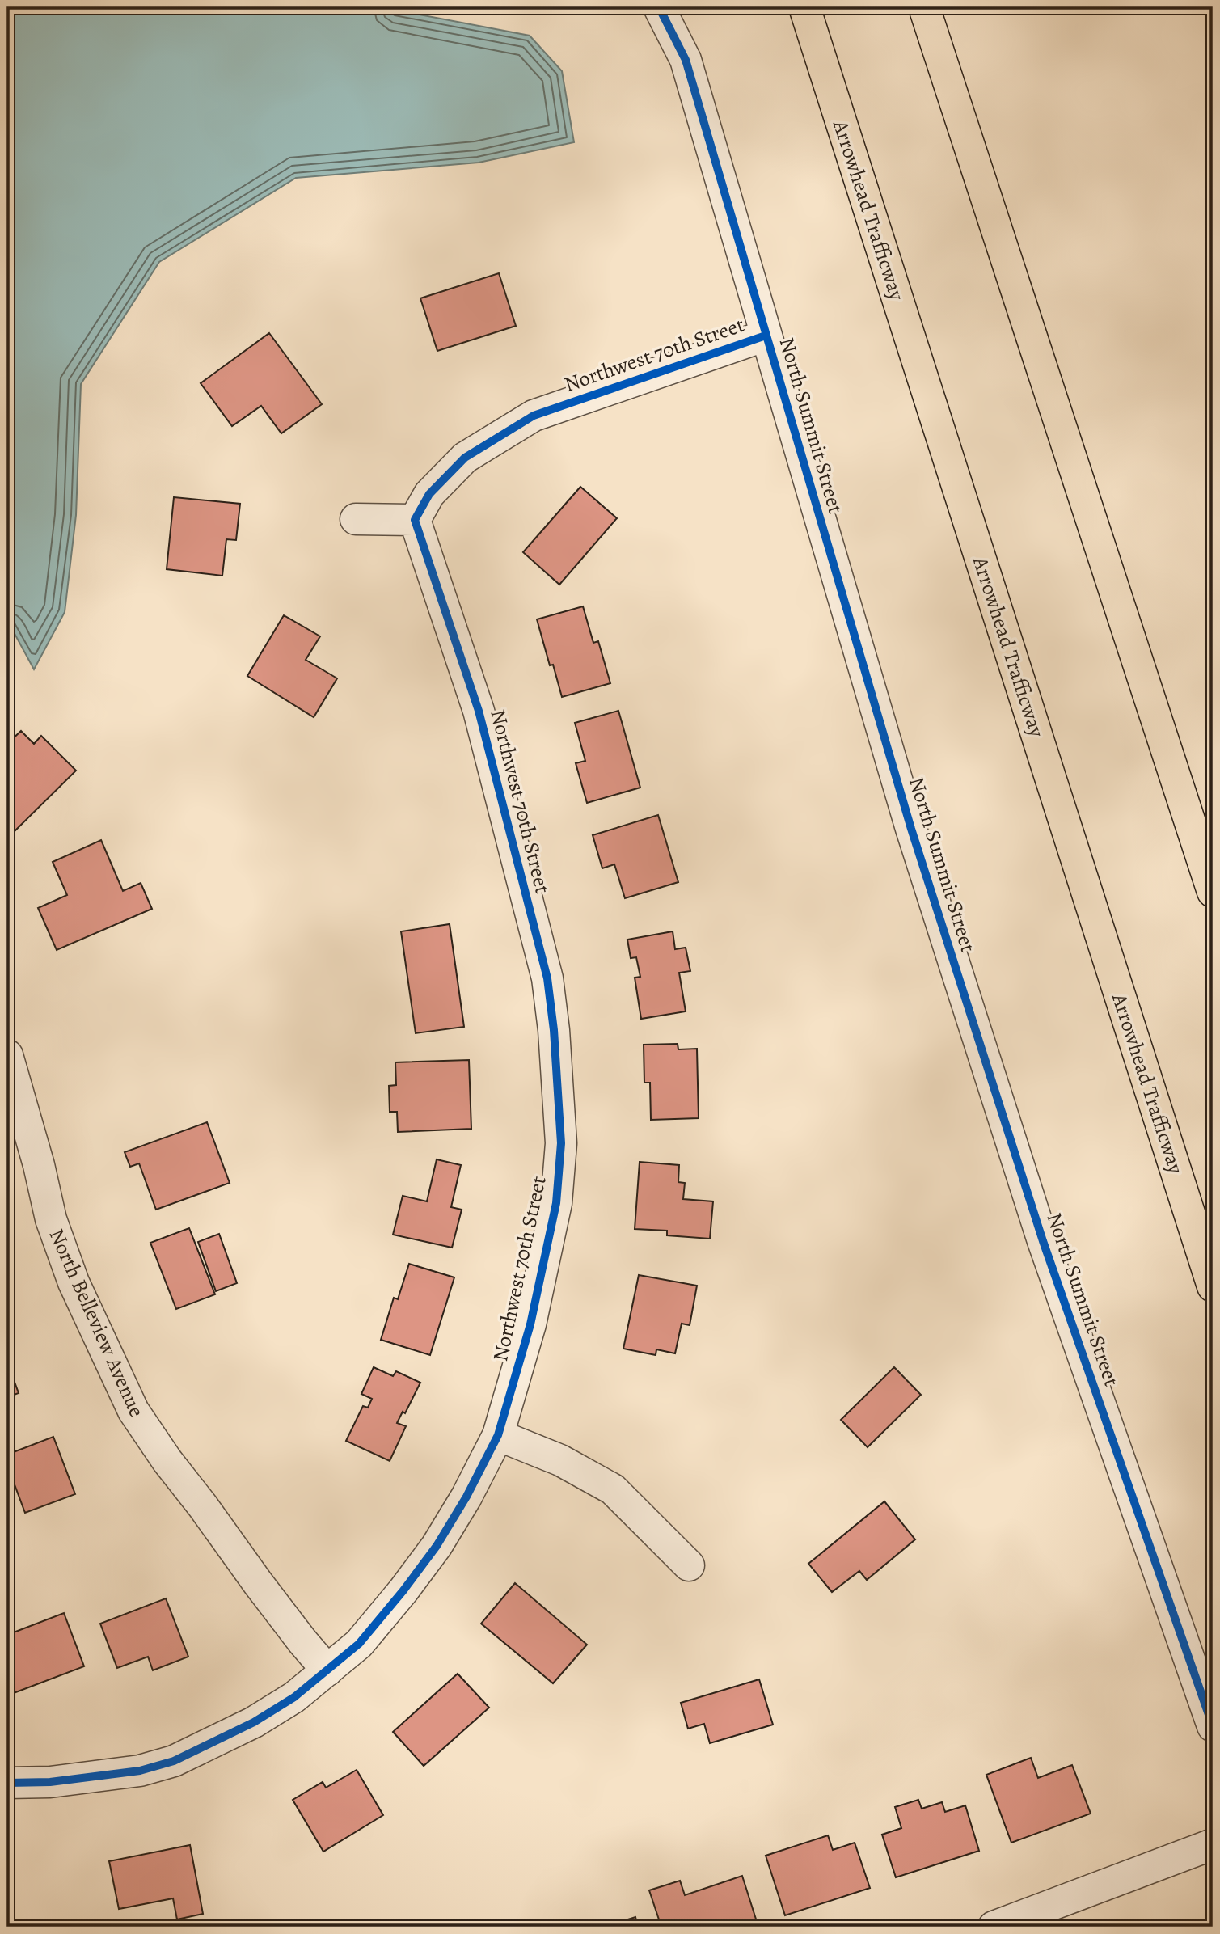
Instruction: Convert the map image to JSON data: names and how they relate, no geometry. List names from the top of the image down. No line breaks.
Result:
{"streets":{"highway":["Arrowhead Trafficway"],"street":["Northwest 70th Street","North Summit Street","North Belleview Avenue"]},"crossings":[["Northwest 70th Street","North Summit Street"],["Northwest 70th Street","North Belleview Avenue"]]}
